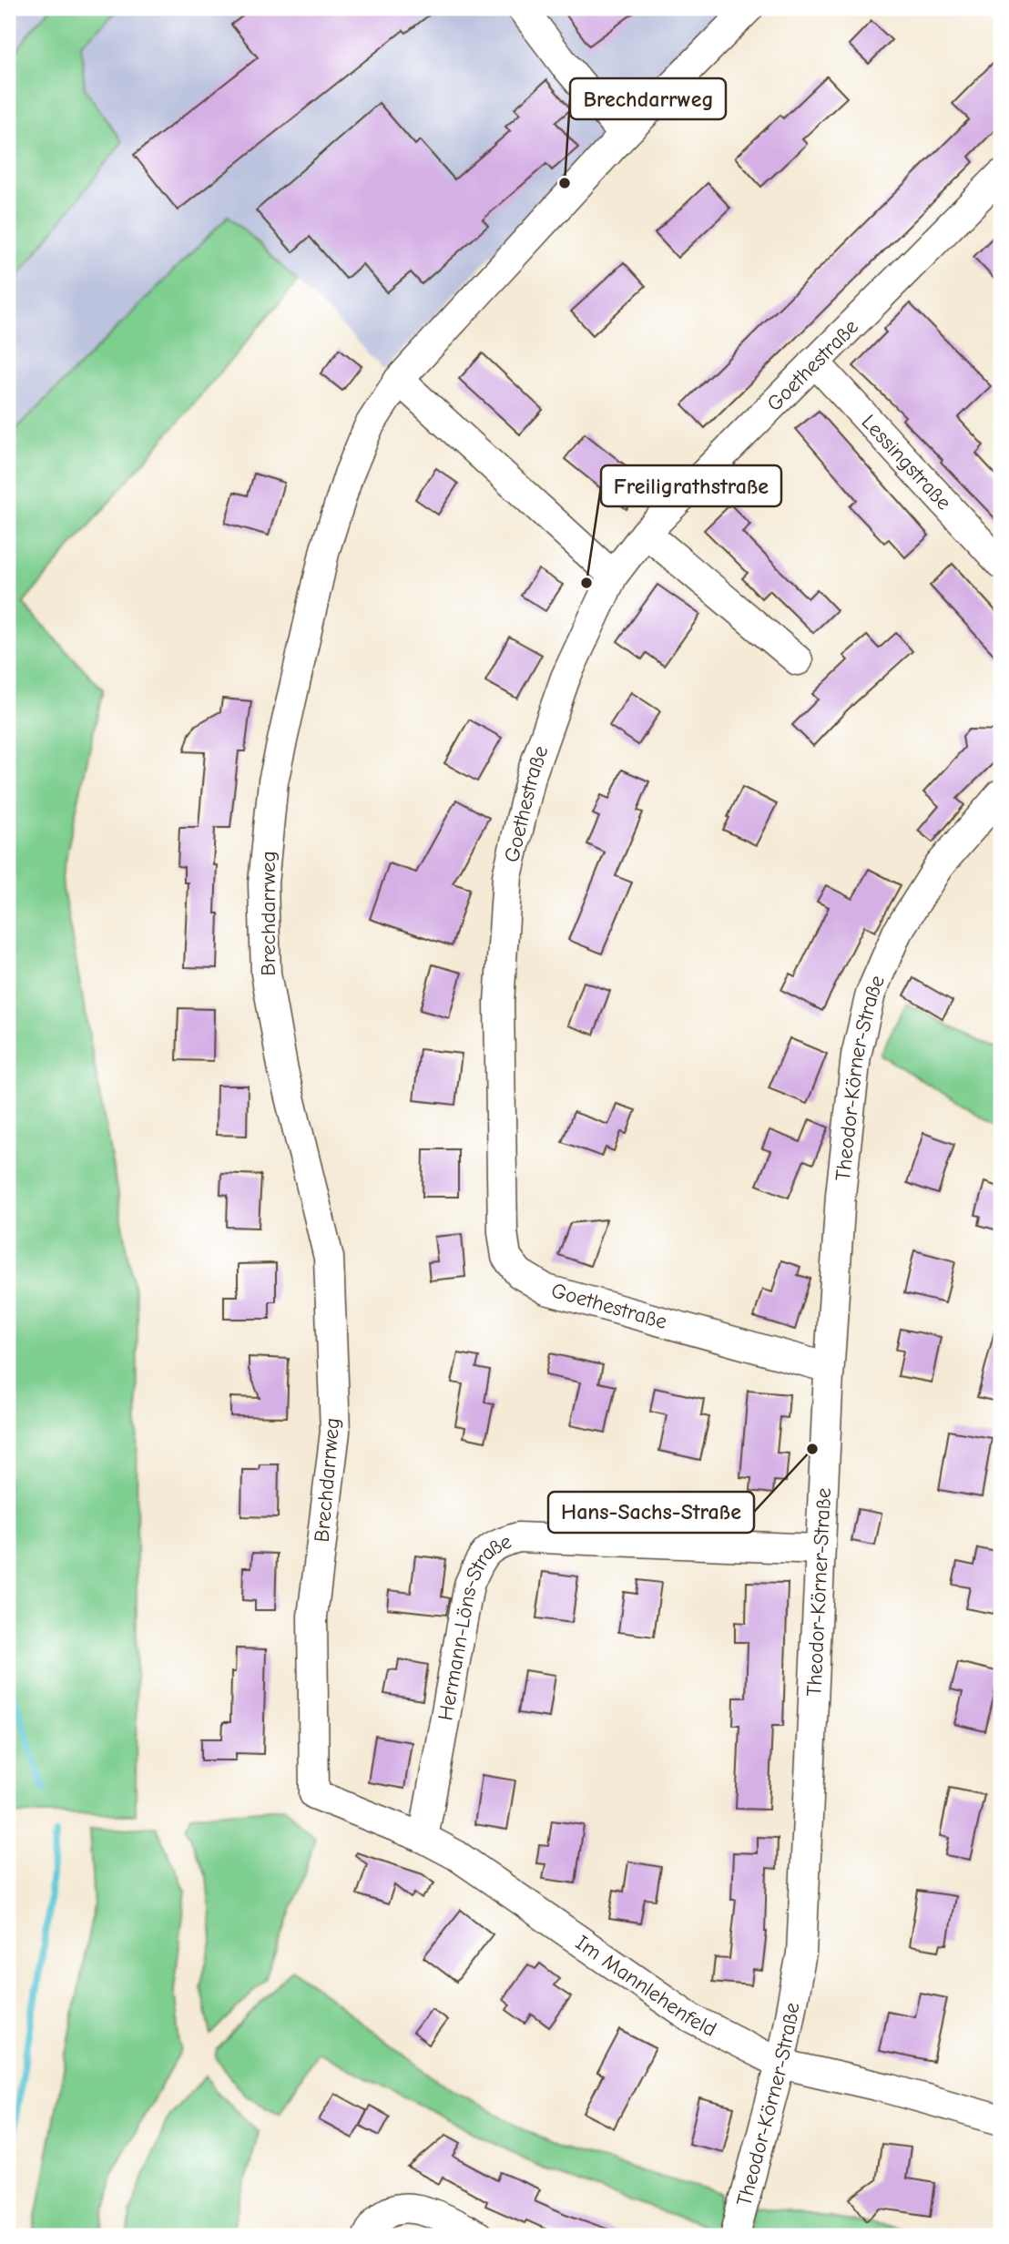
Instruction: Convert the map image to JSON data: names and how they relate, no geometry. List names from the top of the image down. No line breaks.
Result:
{"streets":{"street":["Goethestraße","Lessingstraße","Brechdarrweg","Theodor-Körner-Straße","Hermann-Löns-Straße","Im Mannlehenfeld"]},"crossings":[["Goethestraße","Lessingstraße"],["Goethestraße","Theodor-Körner-Straße"],["Brechdarrweg","Im Mannlehenfeld"],["Theodor-Körner-Straße","Hermann-Löns-Straße"],["Theodor-Körner-Straße","Im Mannlehenfeld"],["Hermann-Löns-Straße","Im Mannlehenfeld"]],"places":["Brechdarrweg","Freiligrathstraße","Hans-Sachs-Straße"]}
